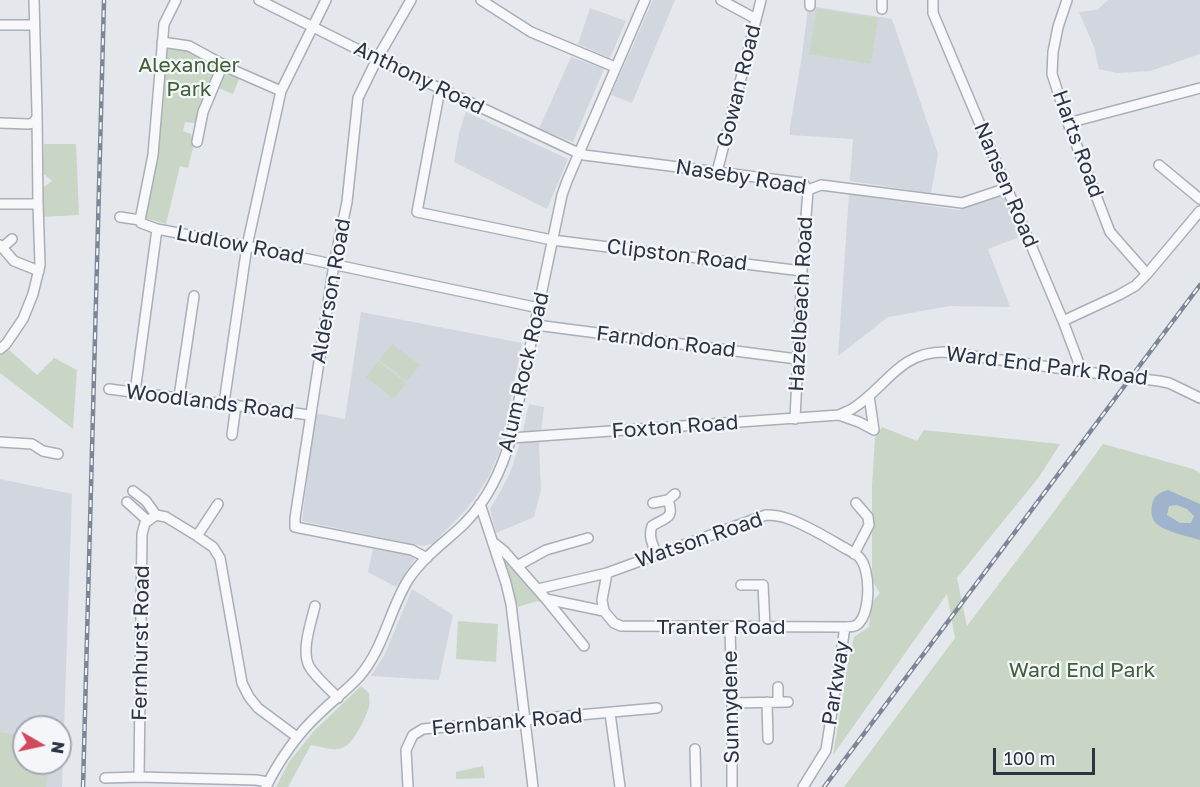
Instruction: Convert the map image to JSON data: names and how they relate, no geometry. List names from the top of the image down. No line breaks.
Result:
{"streets":{"street":["Anthony Road","Gowan Road","Harts Road","Naseby Road","Nansen Road","Ludlow Road","Clipston Road","Alderson Road","Hazelbeach Road","Farndon Road","Ward End Park Road","Alum Rock Road","Woodlands Road","Foxton Road","Watson Road","Tranter Road","Fernhurst Road","Parkway","Sunnydene","Fernbank Road"]},"crossings":[["Anthony Road","Naseby Road"],["Anthony Road","Clipston Road"],["Anthony Road","Alderson Road"],["Anthony Road","Alum Rock Road"],["Gowan Road","Naseby Road"],["Naseby Road","Nansen Road"],["Naseby Road","Hazelbeach Road"],["Naseby Road","Alum Rock Road"],["Nansen Road","Ward End Park Road"],["Ludlow Road","Alderson Road"],["Ludlow Road","Alum Rock Road"],["Clipston Road","Hazelbeach Road"],["Clipston Road","Alum Rock Road"],["Alderson Road","Alum Rock Road"],["Alderson Road","Woodlands Road"],["Hazelbeach Road","Farndon Road"],["Hazelbeach Road","Foxton Road"],["Farndon Road","Alum Rock Road"],["Ward End Park Road","Foxton Road"],["Alum Rock Road","Foxton Road"],["Watson Road","Parkway"],["Tranter Road","Parkway"],["Tranter Road","Sunnydene"]],"parks":["Alexander Park","Ward End Park"],"scale_bar":"100 m","north":"right"}
